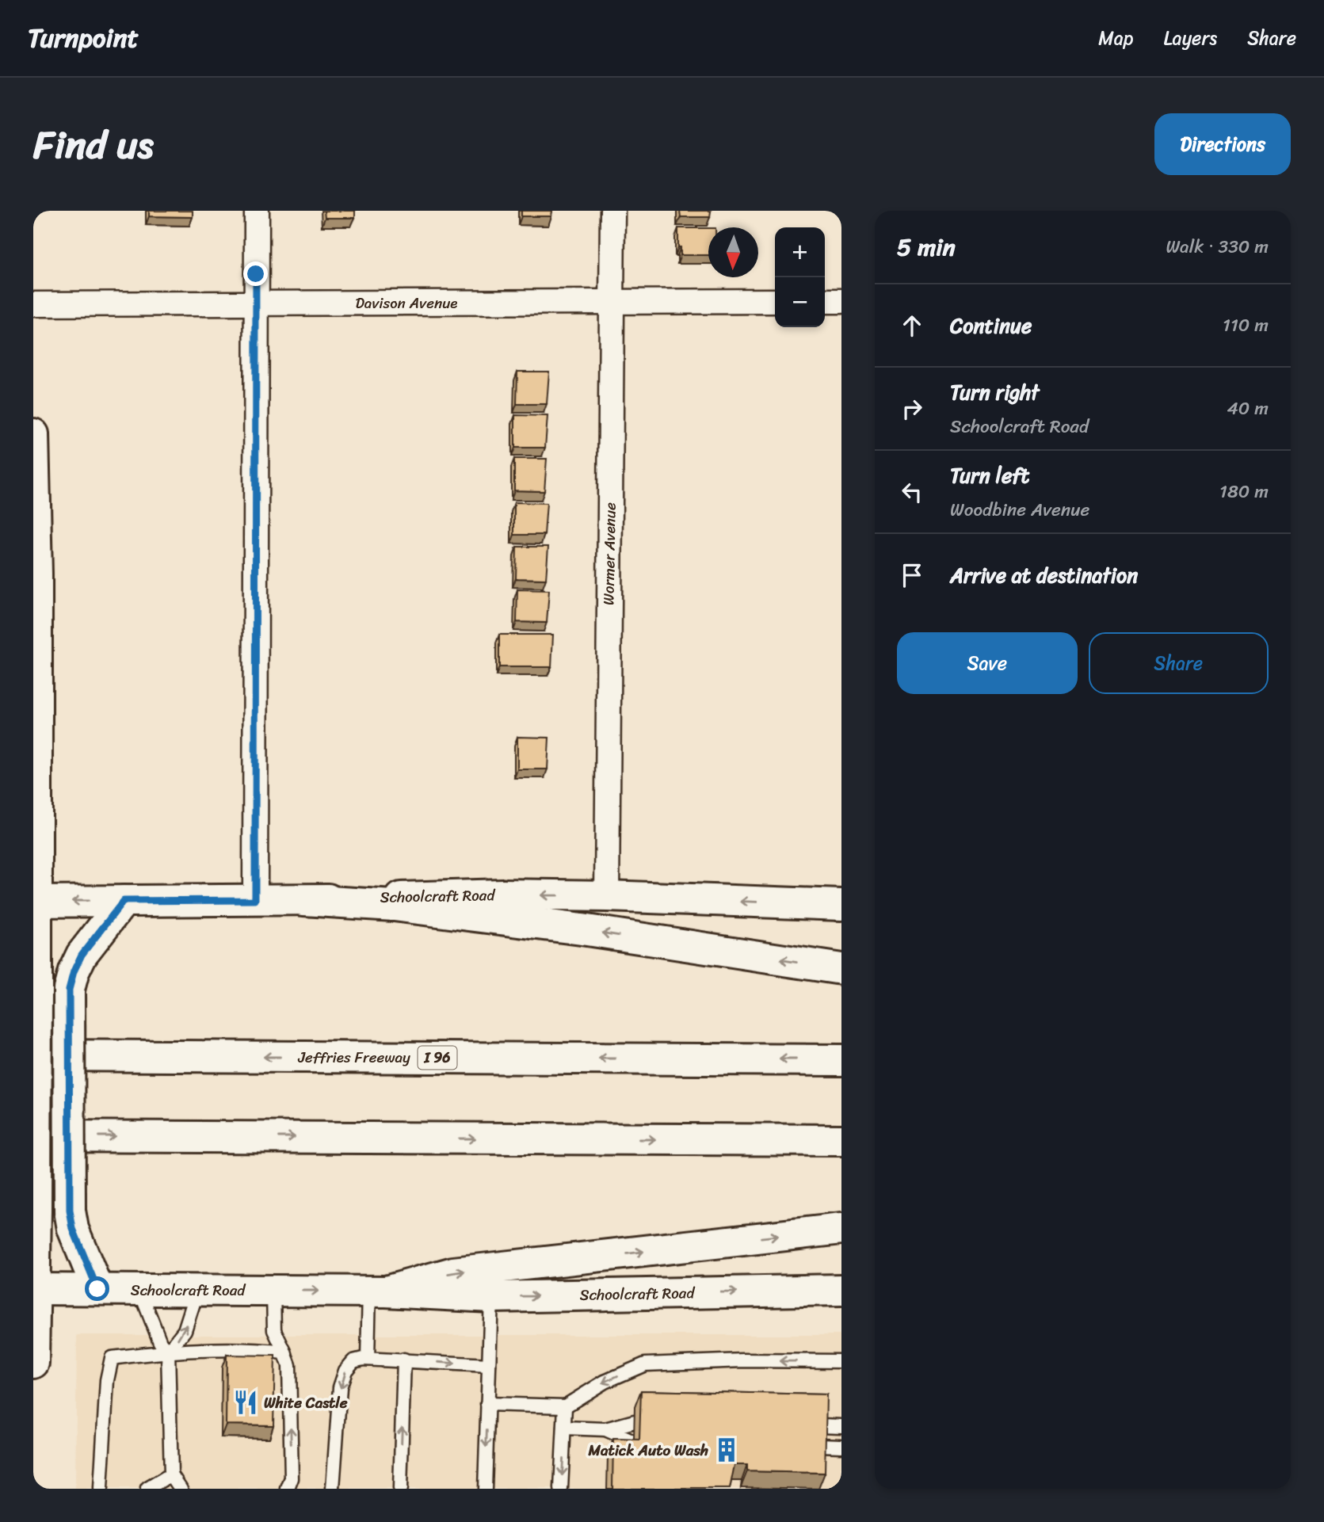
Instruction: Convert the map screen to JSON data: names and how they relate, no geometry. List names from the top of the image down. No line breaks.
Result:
{"streets":{"main road":["Schoolcraft Road","Jeffries Freeway","I 96"],"street":["Davison Avenue","Wormer Avenue"]},"crossings":[["Davison Avenue","Wormer Avenue"],["Wormer Avenue","Schoolcraft Road"]],"places":{"restaurant":["White Castle"],"building":["Matick Auto Wash"]},"north":"bottom","page":{"header":"Turnpoint","nav":["Map","Layers","Share"],"title":"Find us","buttons":["Directions",["Save","Share"]],"heading":["5 min","Walk · 330 m"],"map_buttons":["+","−"],"list":[["Continue","110 m"],["Turn right","Schoolcraft Road","40 m"],["Turn left","Woodbine Avenue","180 m"],"Arrive at destination"]}}
